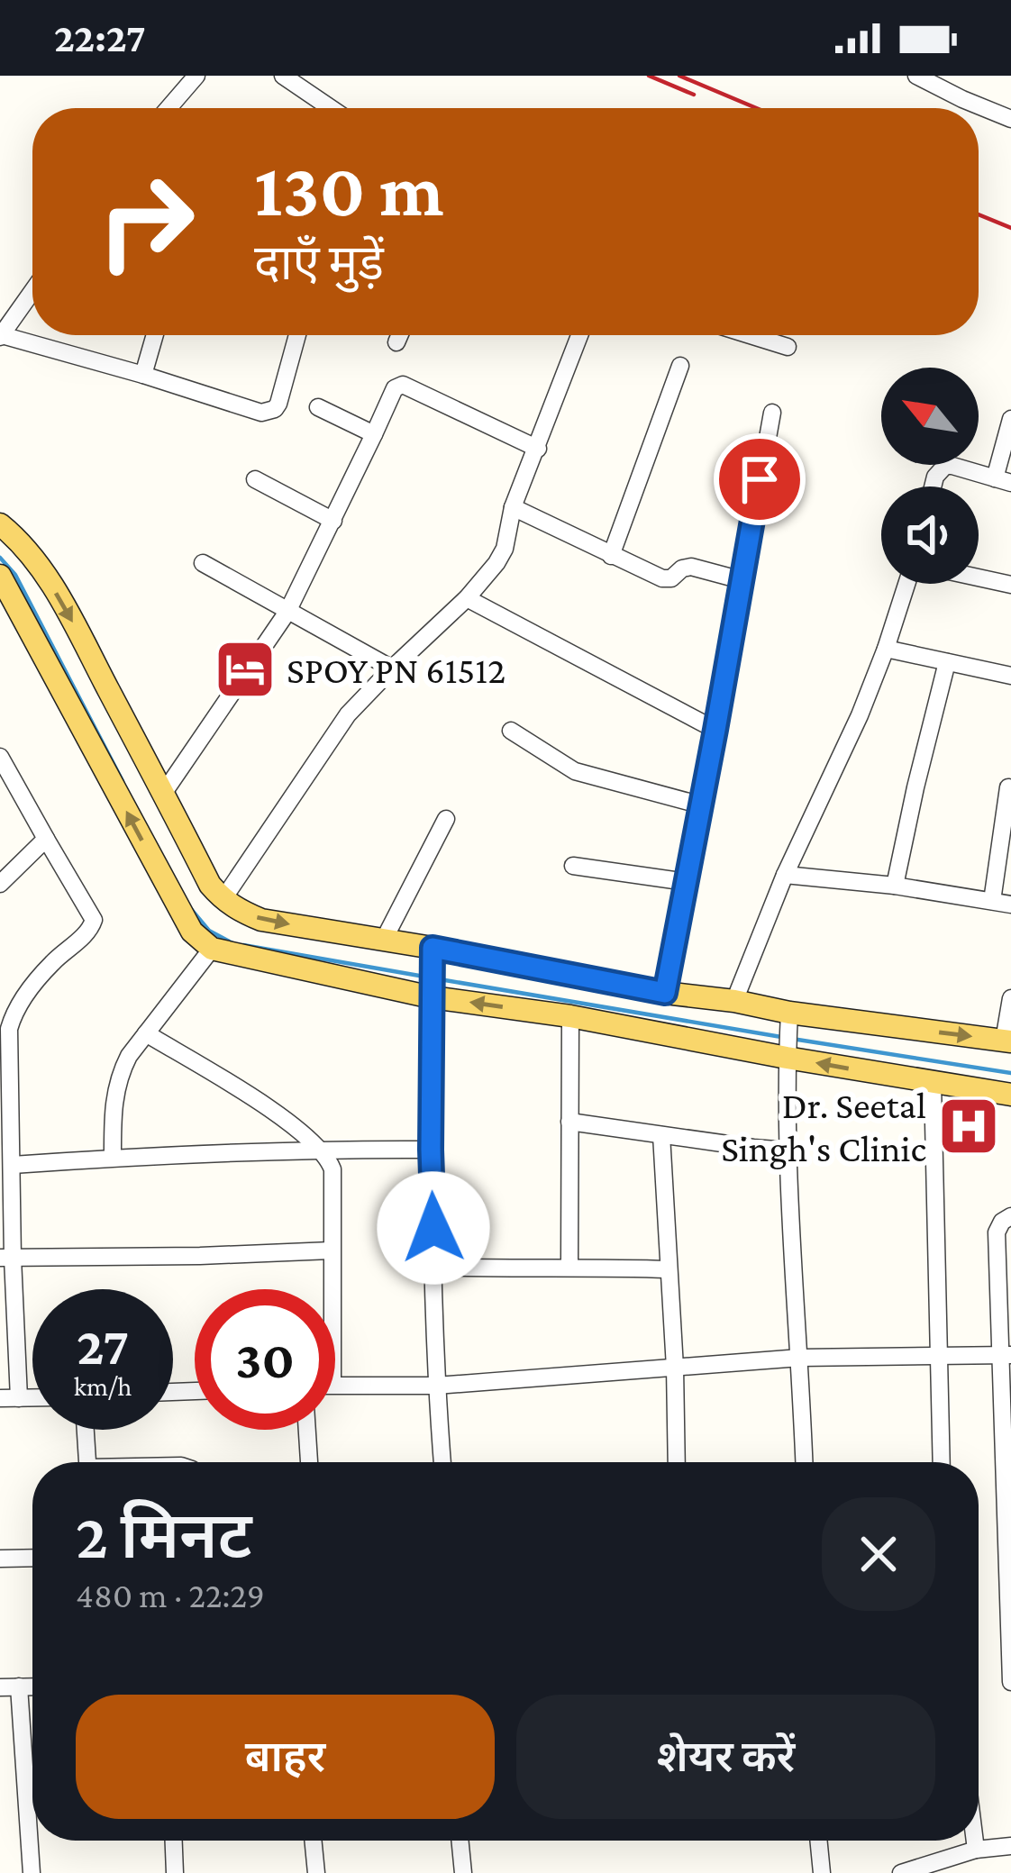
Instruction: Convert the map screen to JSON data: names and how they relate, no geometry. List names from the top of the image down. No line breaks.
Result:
{"places":{"hotel":["SPOY PN 61512"],"hospital":["Dr. Seetal Singh's Clinic"]},"north":"top left","page":{"status":"22:27","turn":["130 m","दाएँ मुड़ें"],"speed":"27 km/h","limit":"30","heading":["2 मिनट","480 m · 22:29"],"buttons":["बाहर","शेयर करें"]}}
